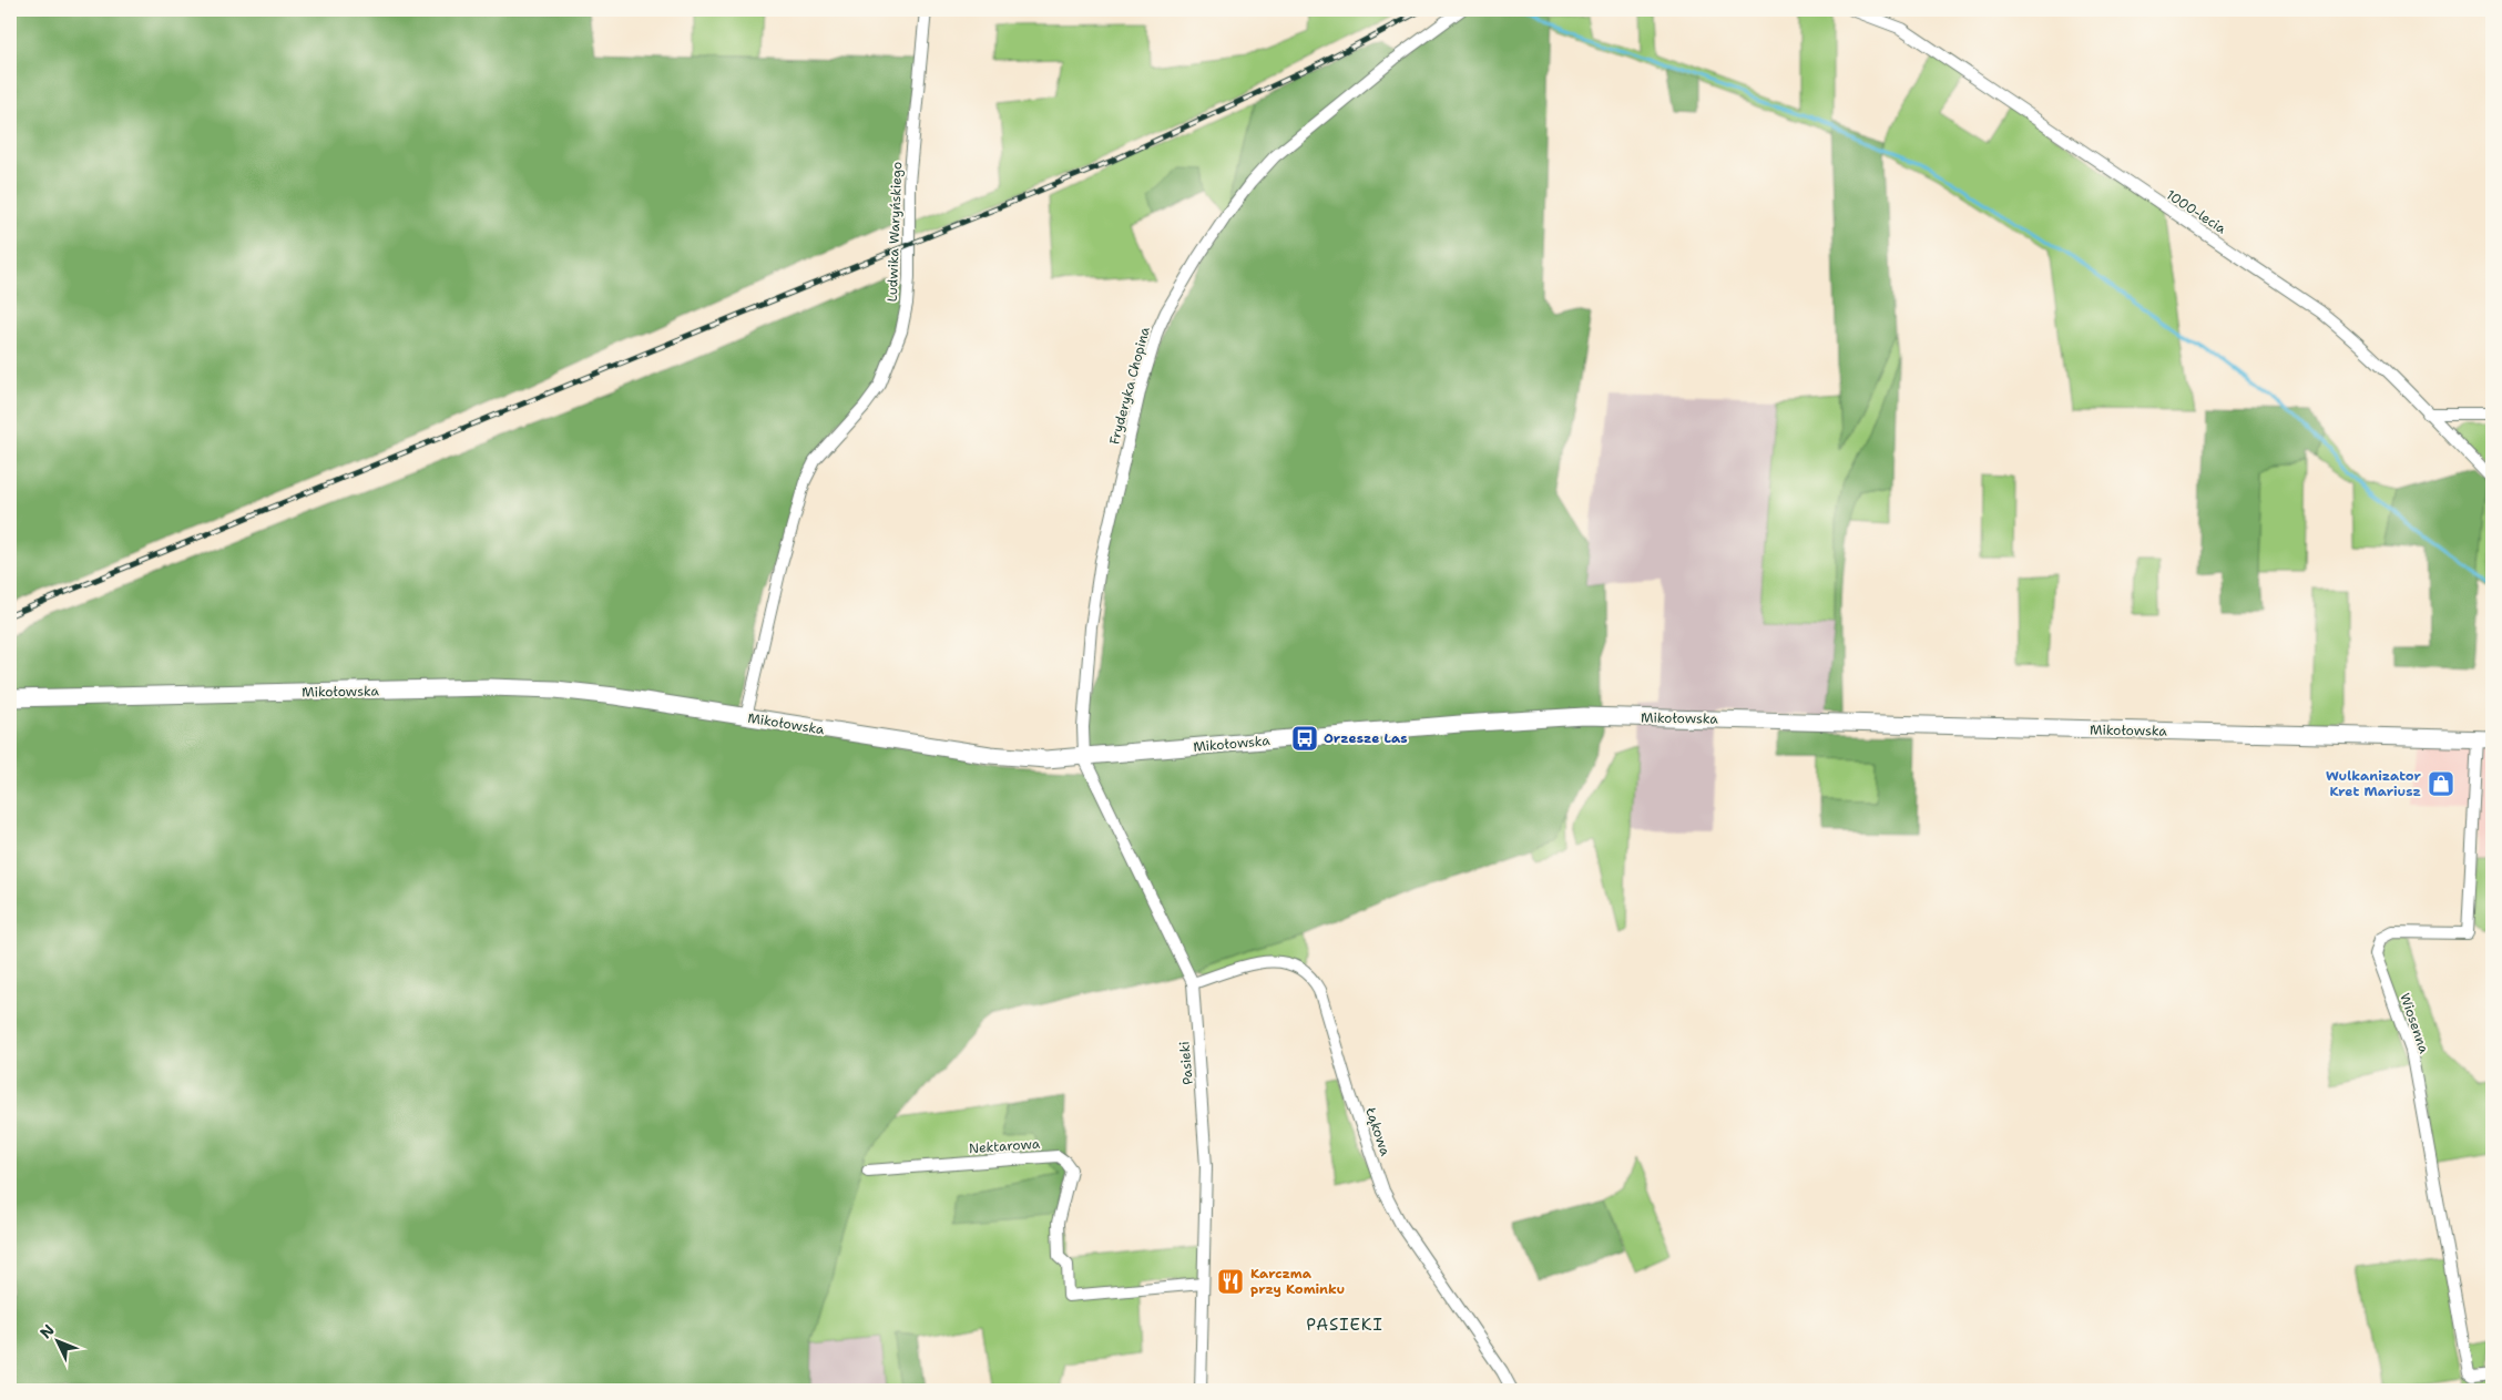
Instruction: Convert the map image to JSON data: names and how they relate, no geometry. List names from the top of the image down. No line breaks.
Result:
{"streets":{"main road":["Mikołowska"],"street":["1000-lecia","Ludwika Waryńskiego","Fryderyka Chopina","Wiosenna","Pasieki","Łąkowa","Nektarowa"]},"crossings":[["Ludwika Waryńskiego","Mikołowska"],["Fryderyka Chopina","Mikołowska"],["Fryderyka Chopina","Pasieki"],["Mikołowska","Wiosenna"],["Mikołowska","Pasieki"],["Pasieki","Łąkowa"],["Pasieki","Nektarowa"]],"districts":["PASIEKI"],"places":{"bus stop":["Orzesze Las"],"shop":["Wulkanizator Kret Mariusz"],"restaurant":["Karczma przy Kominku"]},"north":"top left"}
